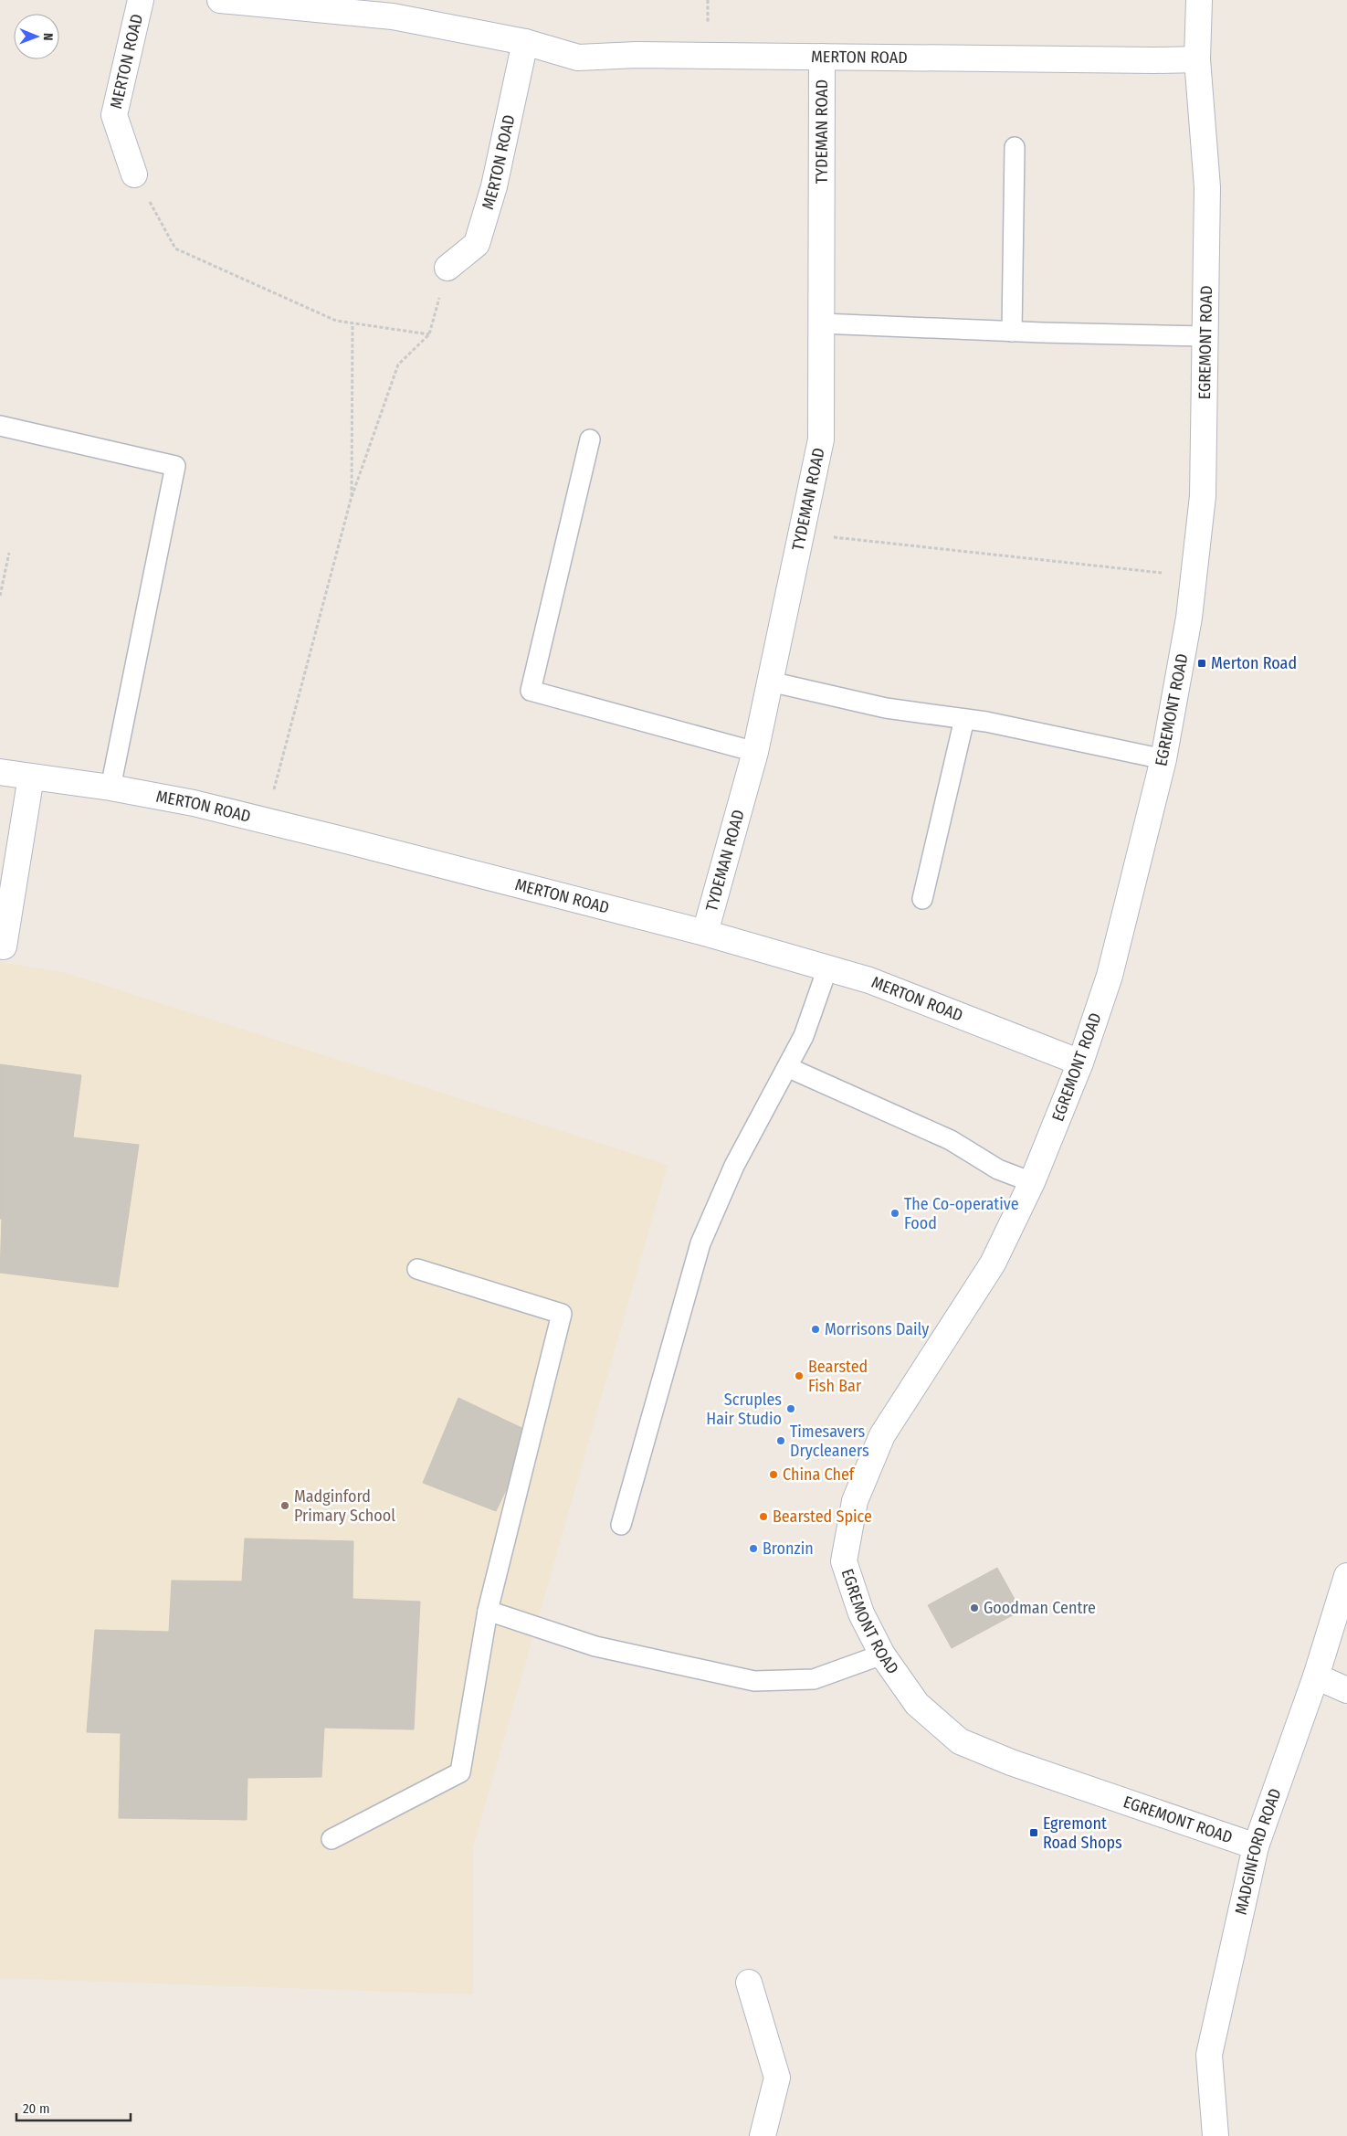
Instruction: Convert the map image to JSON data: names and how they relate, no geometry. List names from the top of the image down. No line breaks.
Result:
{"streets":{"street":["MERTON ROAD","TYDEMAN ROAD","EGREMONT ROAD","MADGINFORD ROAD"]},"crossings":[["MERTON ROAD","TYDEMAN ROAD"],["MERTON ROAD","EGREMONT ROAD"],["EGREMONT ROAD","MADGINFORD ROAD"]],"places":{"transit":["Merton Road","Egremont Road Shops"],"other":["The Co-operative Food","Morrisons Daily","Bearsted Fish Bar","Scruples Hair Studio","Timesavers Drycleaners","China Chef","Madginford Primary School","Bearsted Spice","Bronzin","Goodman Centre"]},"scale_bar":"20 m","north":"right"}
